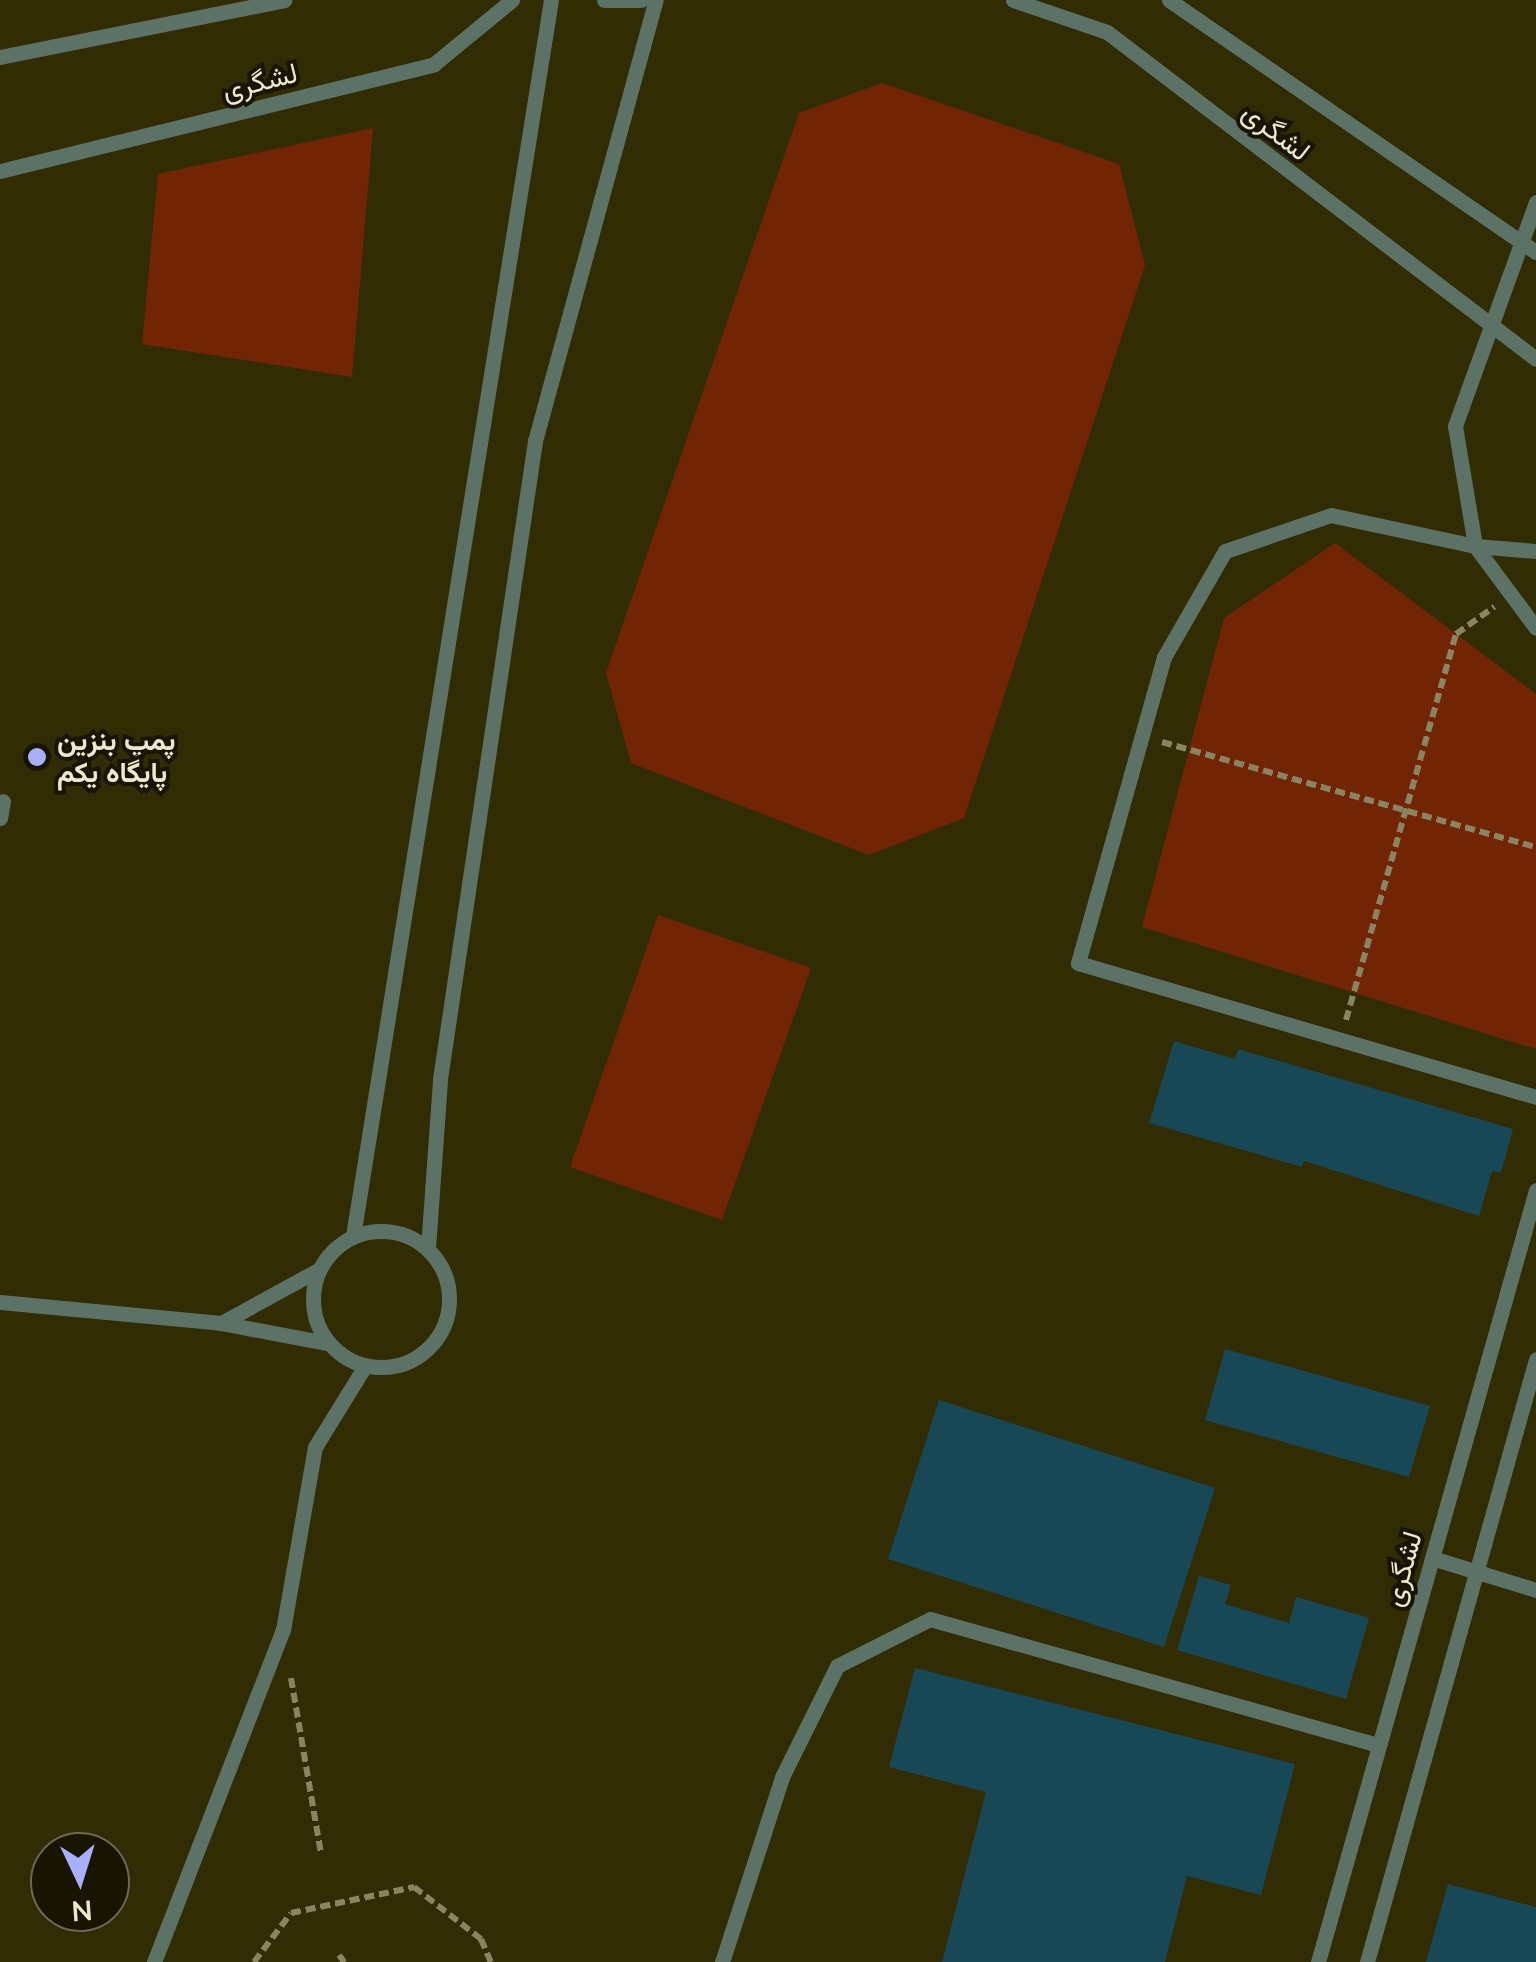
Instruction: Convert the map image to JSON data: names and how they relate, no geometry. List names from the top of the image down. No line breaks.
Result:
{"streets":{"lane":["لشگری"]},"places":["پمپ بنزين پايگاه يكم"],"north":"bottom"}
